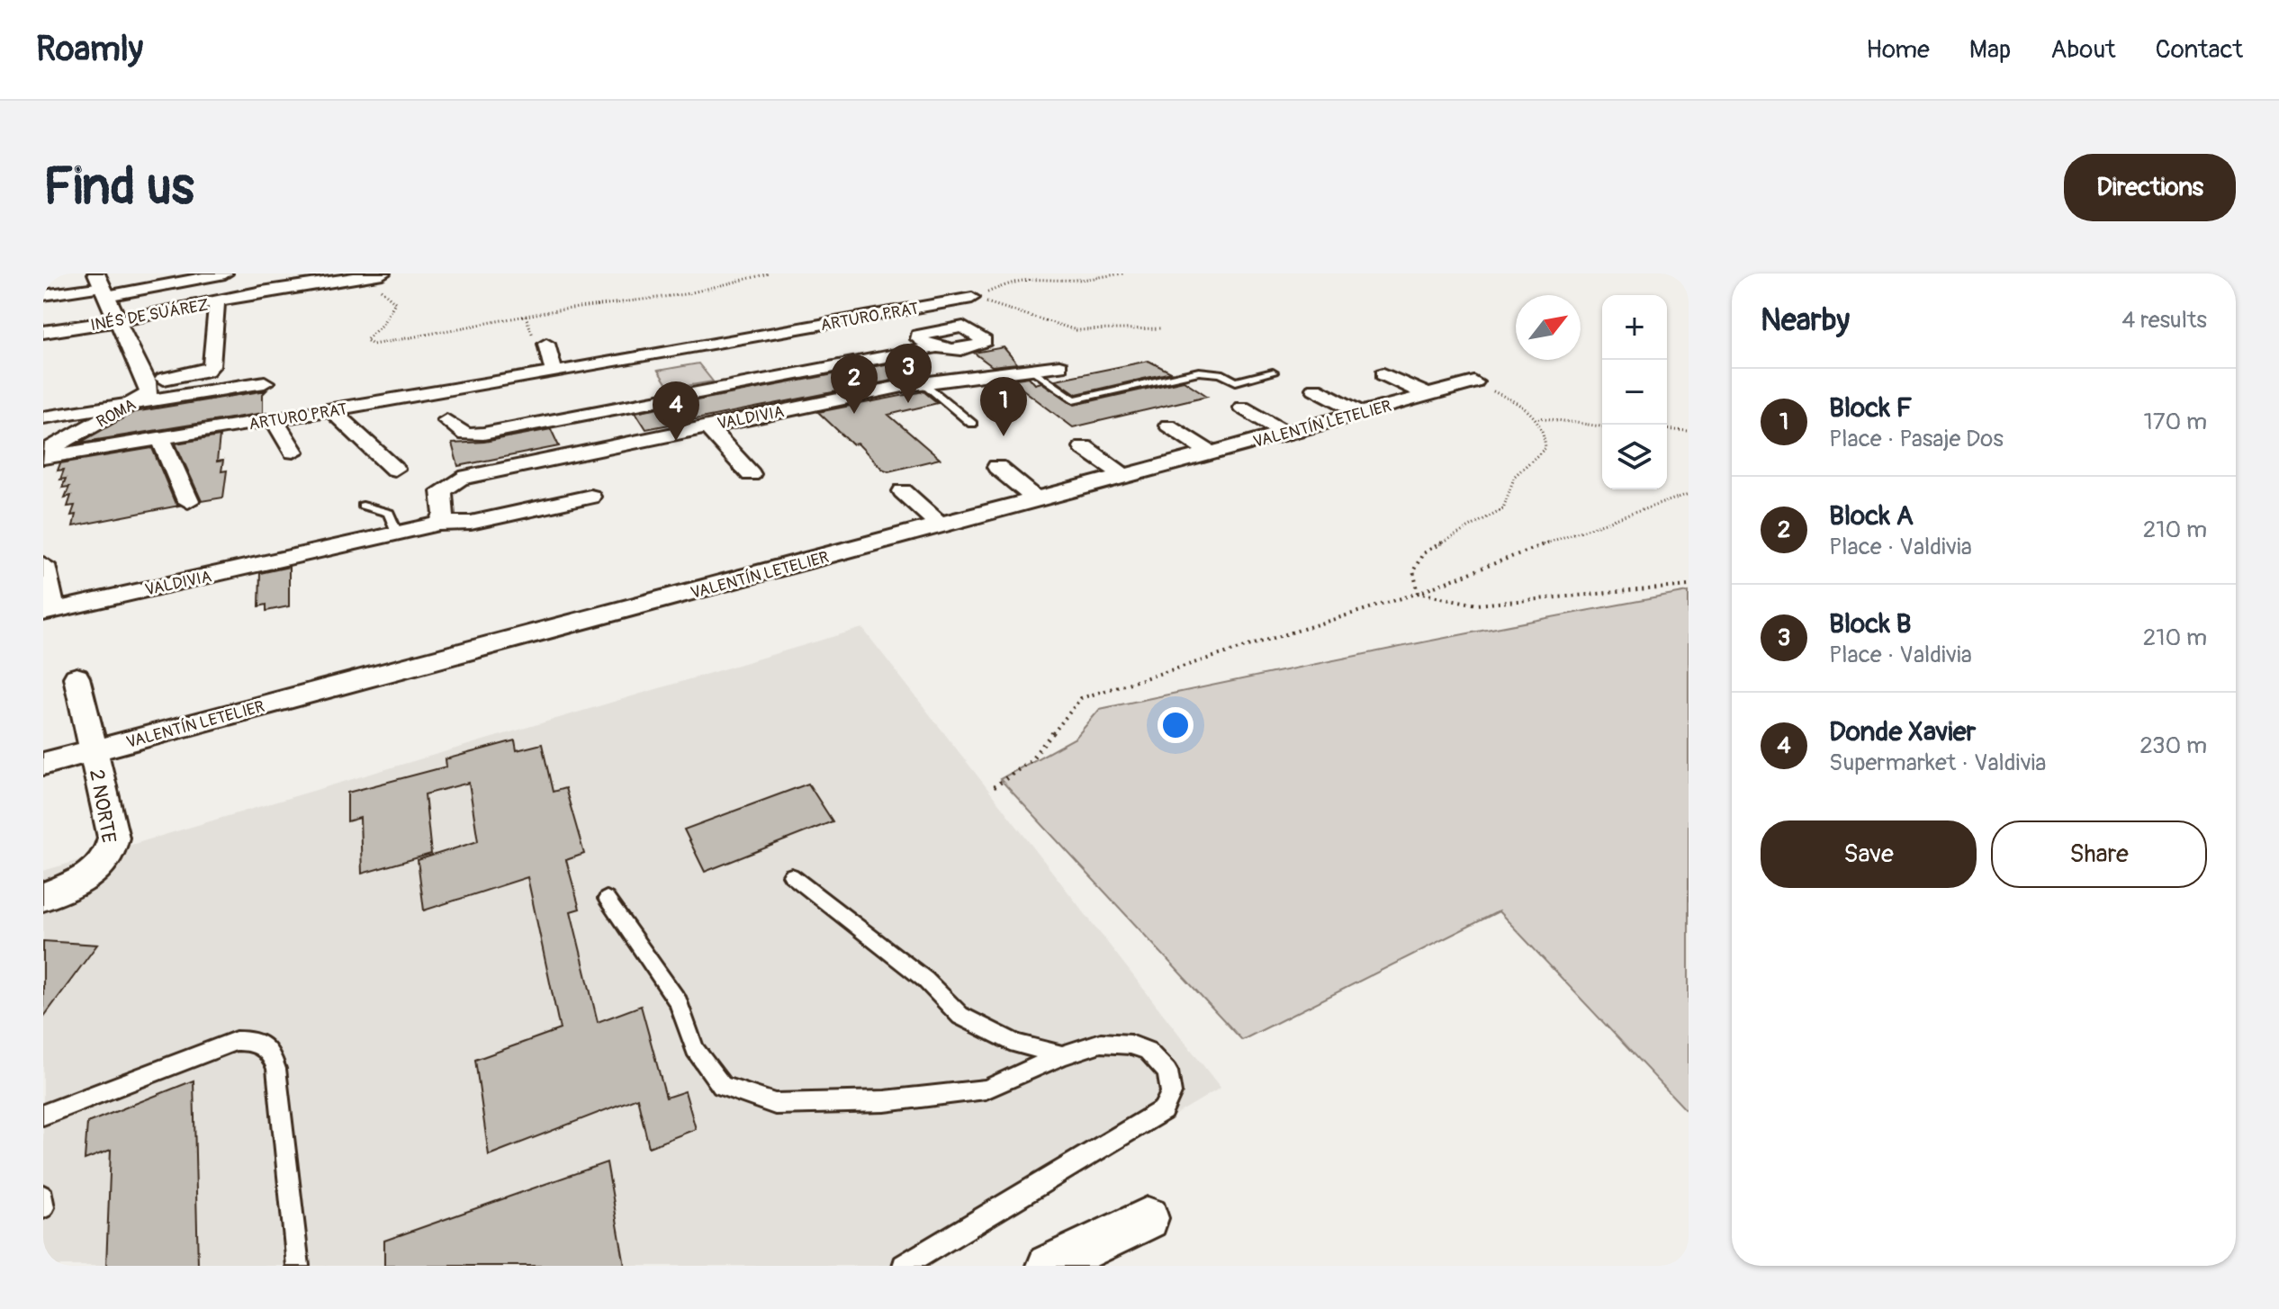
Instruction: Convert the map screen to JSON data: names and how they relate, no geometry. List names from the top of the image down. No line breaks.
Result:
{"streets":{"street":["INÉS DE SUÁREZ","ARTURO PRAT","ROMA","VALDIVIA","VALENTÍN LETELIER","2 NORTE"]},"crossings":[["INÉS DE SUÁREZ","ROMA"],["ARTURO PRAT","ROMA"],["VALENTÍN LETELIER","2 NORTE"]],"north":"top right","page":{"header":"Roamly","nav":["Home","Map","About","Contact"],"buttons":["Directions",["Save","Share"]],"title":"Find us","heading":["Nearby","4 results"],"map_buttons":["+","−"],"pins":["3","2","1","4"],"list":[{"mark":"1","name":"Block F","note":"Place · Pasaje Dos","value":"170 m"},{"mark":"2","name":"Block A","note":"Place · Valdivia","value":"210 m"},{"mark":"3","name":"Block B","note":"Place · Valdivia","value":"210 m"},{"mark":"4","name":"Donde Xavier","note":"Supermarket · Valdivia","value":"230 m"}]}}
